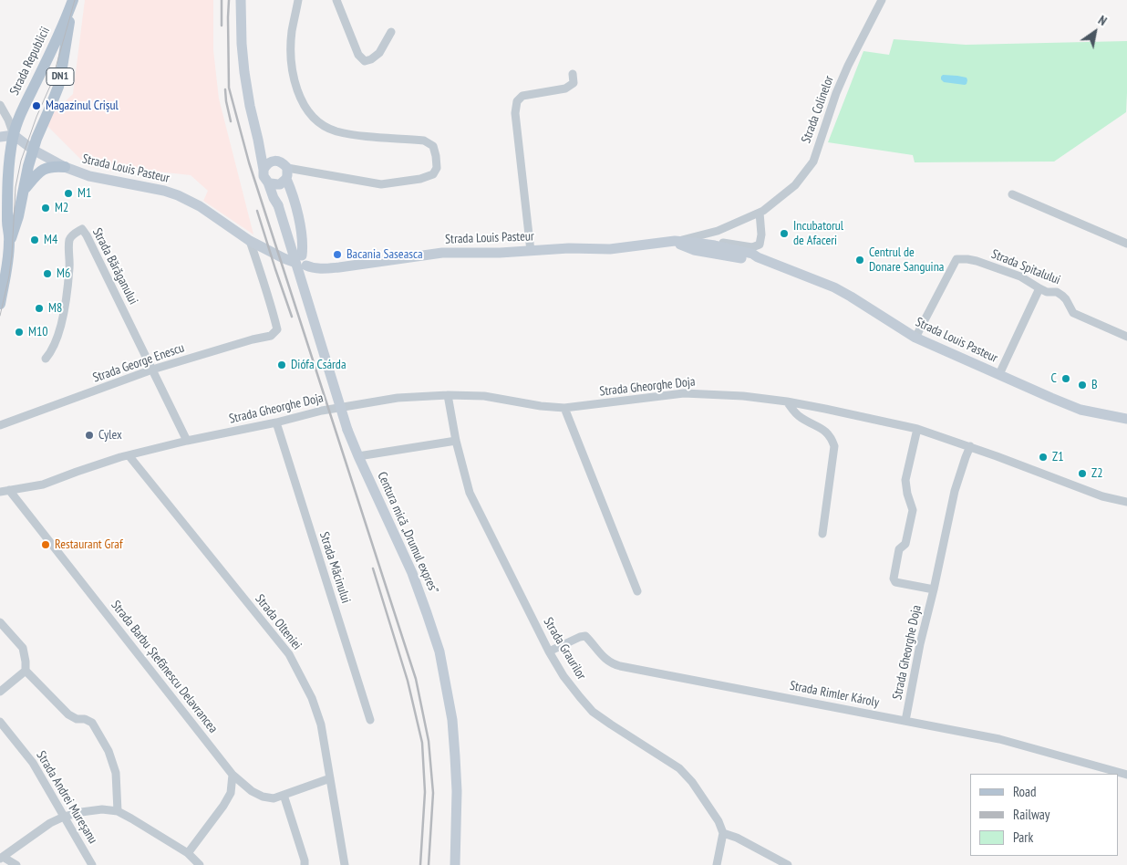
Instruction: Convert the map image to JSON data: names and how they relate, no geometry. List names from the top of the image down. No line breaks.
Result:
{"streets":{"main road":["Strada Republicii","DN1","Strada Louis Pasteur","Centura mică „Drumul expres”"],"street":["Strada Colinelor","Strada Bărăganului","Strada Spitalului","Strada George Enescu","Strada Gheorghe Doja","Strada Măcinului","Strada Olteniei","Strada Graurilor","Strada Barbu Ștefănescu Delavrancea","Strada Rimler Károly","Strada Andrei Mureșanu"]},"crossings":[["Strada Republicii","DN1"],["Strada Republicii","Strada Louis Pasteur"],["Strada Colinelor","Strada Louis Pasteur"],["Strada Louis Pasteur","Strada Spitalului"],["Strada Louis Pasteur","Strada George Enescu"],["Strada Bărăganului","Strada George Enescu"],["Strada Bărăganului","Strada Gheorghe Doja"],["Strada Gheorghe Doja","Strada Măcinului"],["Strada Gheorghe Doja","Strada Olteniei"],["Strada Gheorghe Doja","Strada Graurilor"],["Strada Gheorghe Doja","Strada Barbu Ștefănescu Delavrancea"],["Strada Gheorghe Doja","Strada Rimler Károly"],["Centura mică „Drumul expres”","Strada Graurilor"],["Strada Olteniei","Strada Barbu Ștefănescu Delavrancea"],["Strada Graurilor","Strada Rimler Károly"]],"places":["Magazinul Crișul","M1","M2","Incubatorul de Afaceri","M4","Bacania Saseasca","Centrul de Donare Sanguina","M6","M8","M10","Diófa Csárda","C","B","Cylex","Z1","Z2","Restaurant Graf"],"legend":["Road","Railway","Park"],"north":"top right"}
